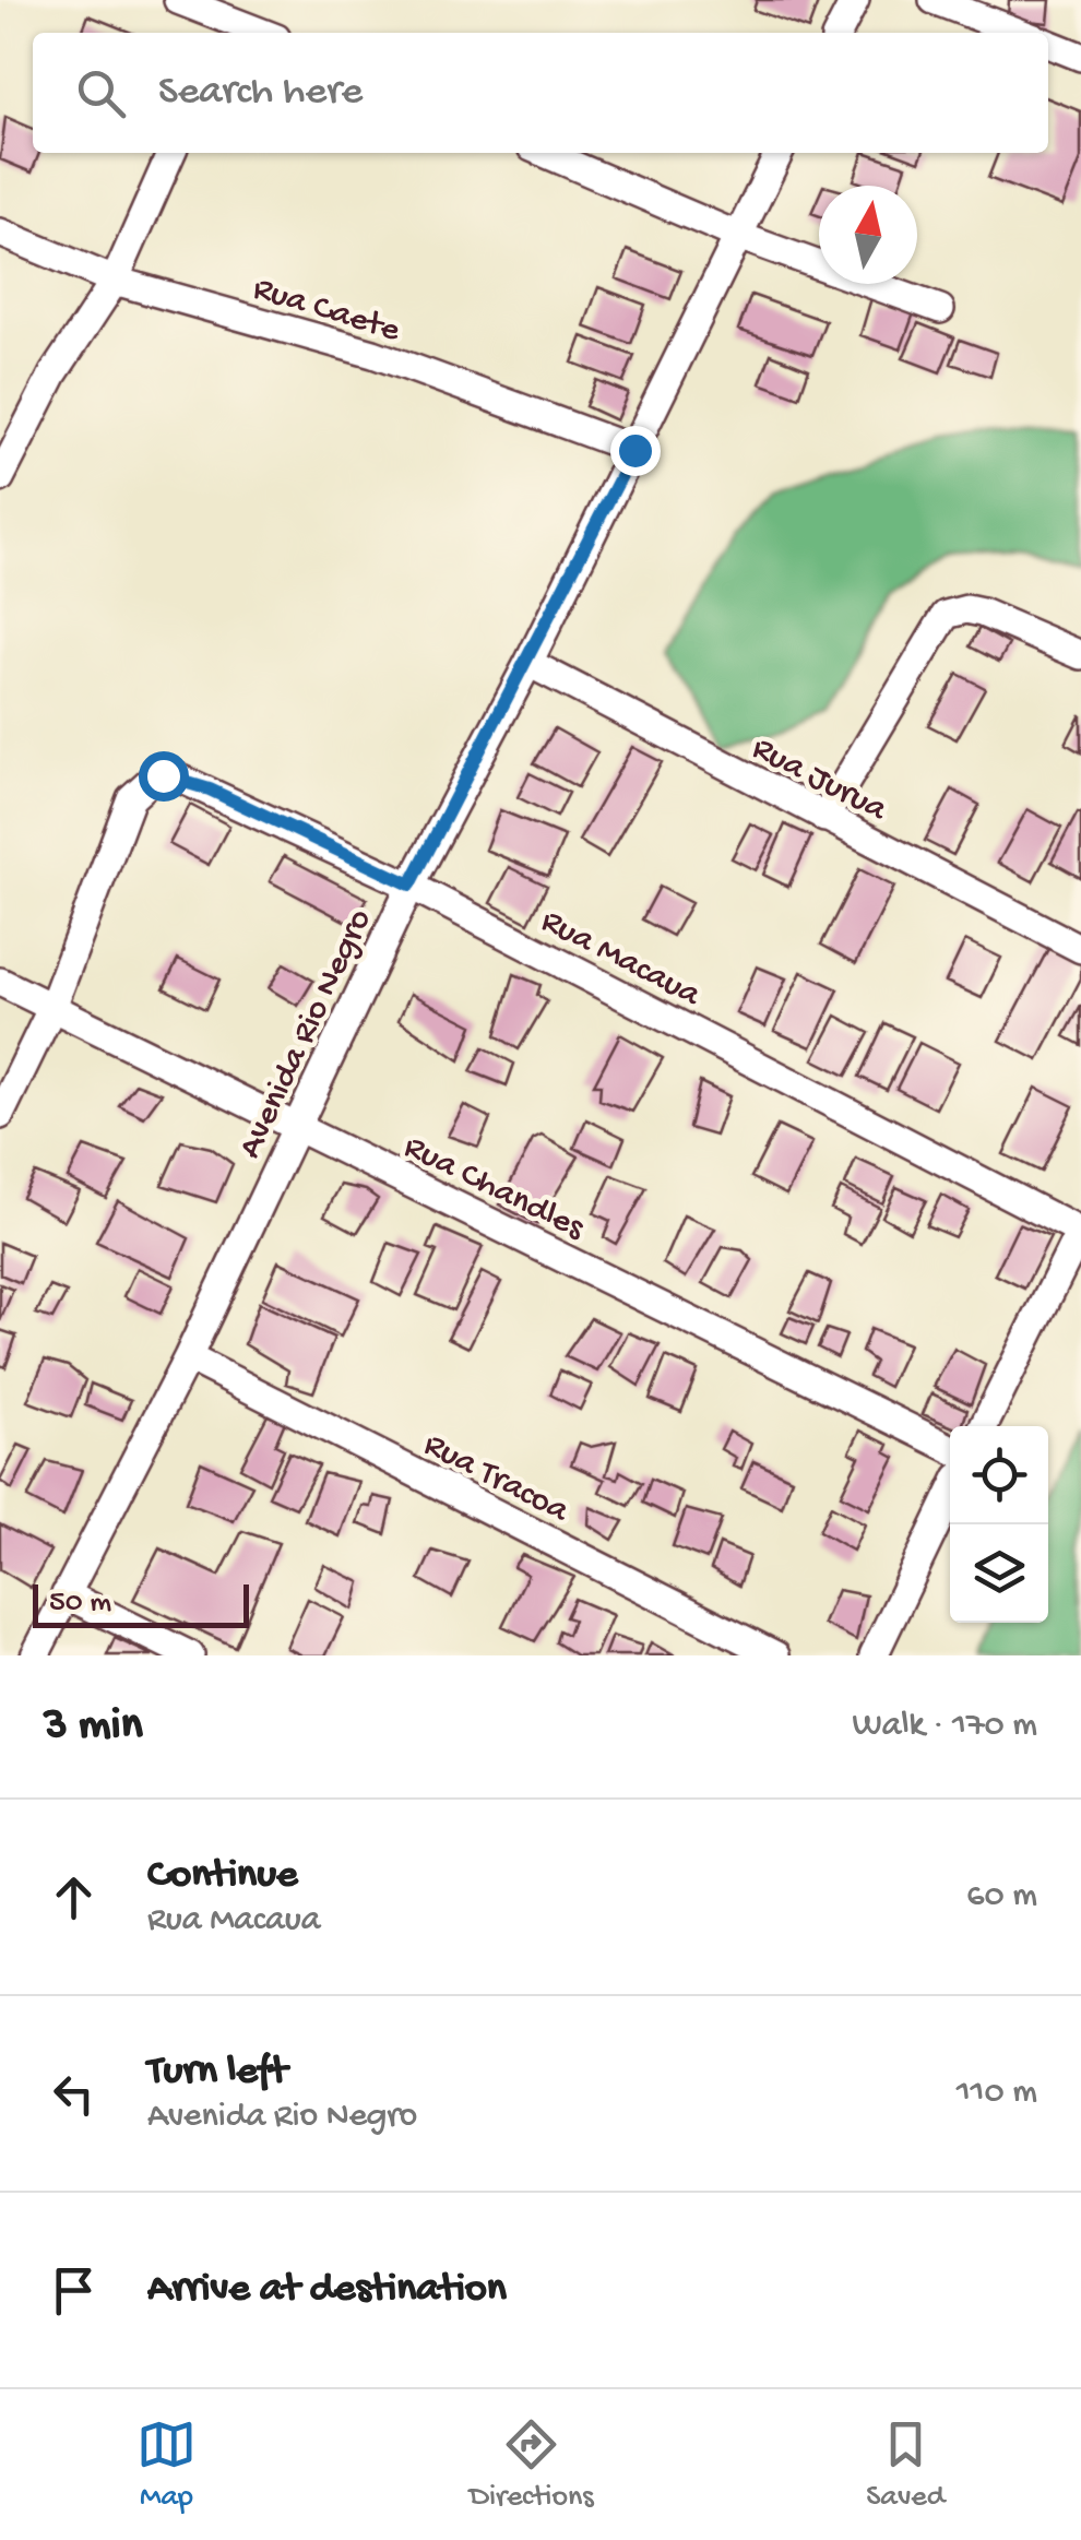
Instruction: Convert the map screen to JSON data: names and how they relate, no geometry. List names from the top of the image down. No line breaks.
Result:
{"streets":{"street":["Rua Caete","Rua Jurua","Rua Macaua","Avenida Rio Negro","Rua Chandles","Rua Tracoa"]},"crossings":[["Rua Caete","Avenida Rio Negro"],["Rua Jurua","Avenida Rio Negro"],["Rua Macaua","Avenida Rio Negro"],["Rua Macaua","Rua Chandles"],["Avenida Rio Negro","Rua Chandles"],["Avenida Rio Negro","Rua Tracoa"]],"scale_bar":"50 m","north":"top","page":{"search":"Search here","scale":"50 m","heading":["3 min","Walk · 170 m"],"list":[["Continue","Rua Macaua","60 m"],["Turn left","Avenida Rio Negro","110 m"],"Arrive at destination"],"nav":["Map","Directions","Saved"]}}
